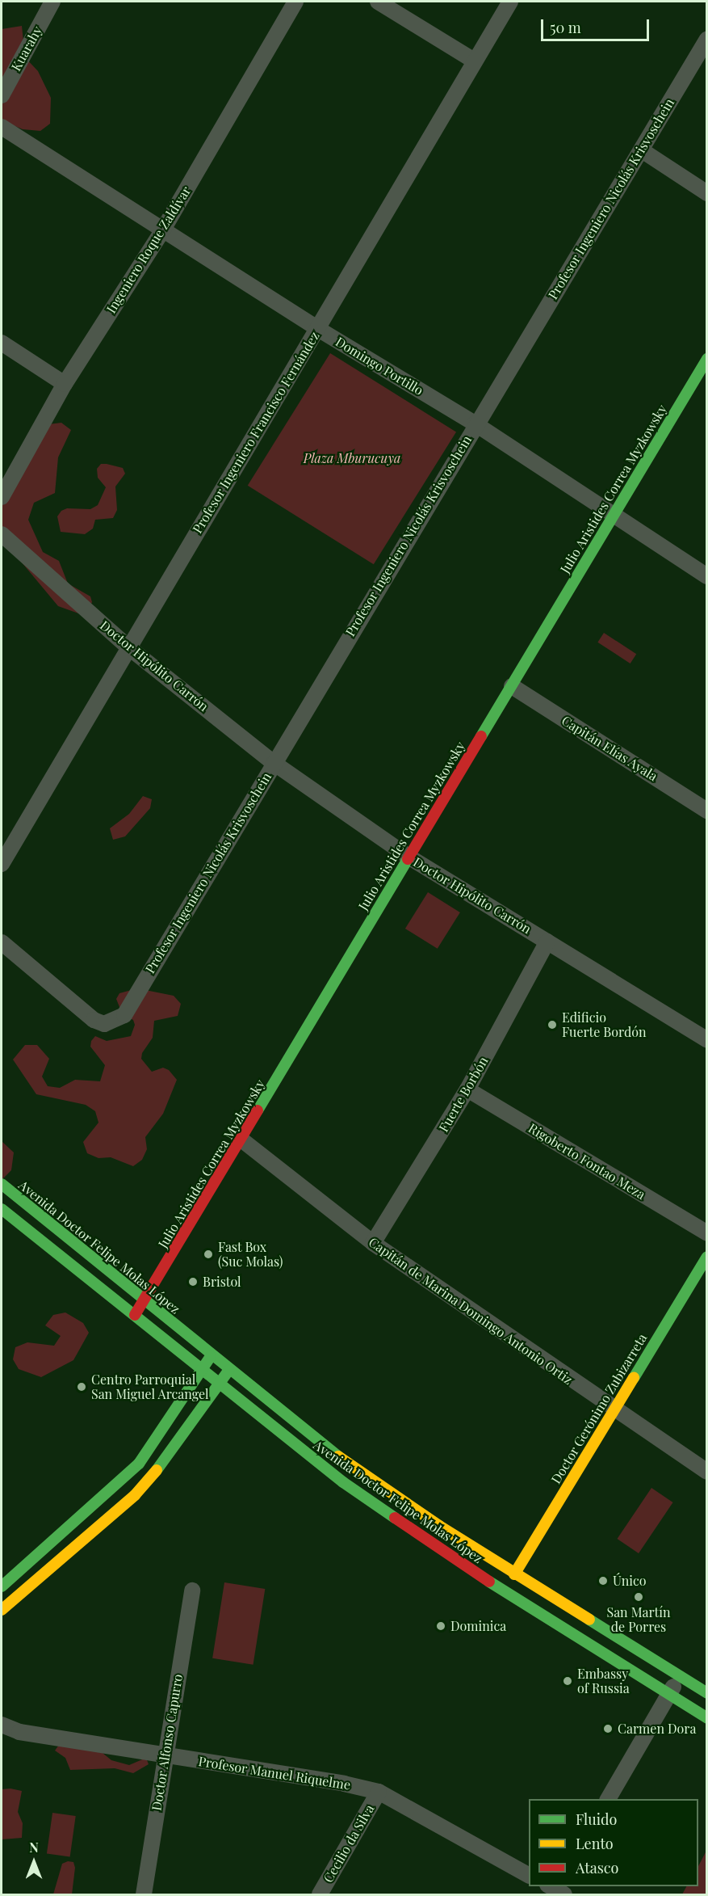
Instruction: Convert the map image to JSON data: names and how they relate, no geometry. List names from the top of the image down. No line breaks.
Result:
{"streets":{"main road":["Julio Aristides Correa Myzkowsky","Avenida Doctor Felipe Molas López","Doctor Gerónimo Zubizarreta"],"street":["Kuarahy","Profesor Ingeniero Nicolás Krisvoschein","Ingeniero Roque Zaldívar","Domingo Portillo","Profesor Ingeniero Francisco Fernández","Doctor Hipólito Carrón","Capitán Elías Ayala","Fuerte Borbón","Rigoberto Fontao Meza","Capitán de Marina Domingo Antonio Ortiz","Doctor Alfonso Capurro","Profesor Manuel Riquelme","Cecilio da Silva"]},"crossings":[["Profesor Ingeniero Nicolás Krisvoschein","Domingo Portillo"],["Profesor Ingeniero Nicolás Krisvoschein","Doctor Hipólito Carrón"],["Ingeniero Roque Zaldívar","Domingo Portillo"],["Domingo Portillo","Profesor Ingeniero Francisco Fernández"],["Domingo Portillo","Julio Aristides Correa Myzkowsky"],["Profesor Ingeniero Francisco Fernández","Doctor Hipólito Carrón"],["Julio Aristides Correa Myzkowsky","Doctor Hipólito Carrón"],["Julio Aristides Correa Myzkowsky","Capitán Elías Ayala"],["Julio Aristides Correa Myzkowsky","Avenida Doctor Felipe Molas López"],["Julio Aristides Correa Myzkowsky","Capitán de Marina Domingo Antonio Ortiz"],["Doctor Hipólito Carrón","Fuerte Borbón"],["Fuerte Borbón","Rigoberto Fontao Meza"],["Fuerte Borbón","Capitán de Marina Domingo Antonio Ortiz"],["Avenida Doctor Felipe Molas López","Doctor Gerónimo Zubizarreta"],["Capitán de Marina Domingo Antonio Ortiz","Doctor Gerónimo Zubizarreta"],["Doctor Alfonso Capurro","Profesor Manuel Riquelme"],["Profesor Manuel Riquelme","Cecilio da Silva"]],"parks":["Plaza Mburucuya"],"places":["Edificio Fuerte Bordón","Fast Box (Suc Molas)","Bristol","Centro Parroquial San Miguel Arcangel","Único","San Martín de Porres","Dominica","Embassy of Russia","Carmen Dora"],"legend":["Fluido","Lento","Atasco"],"scale_bar":"50 m","north":"top"}
